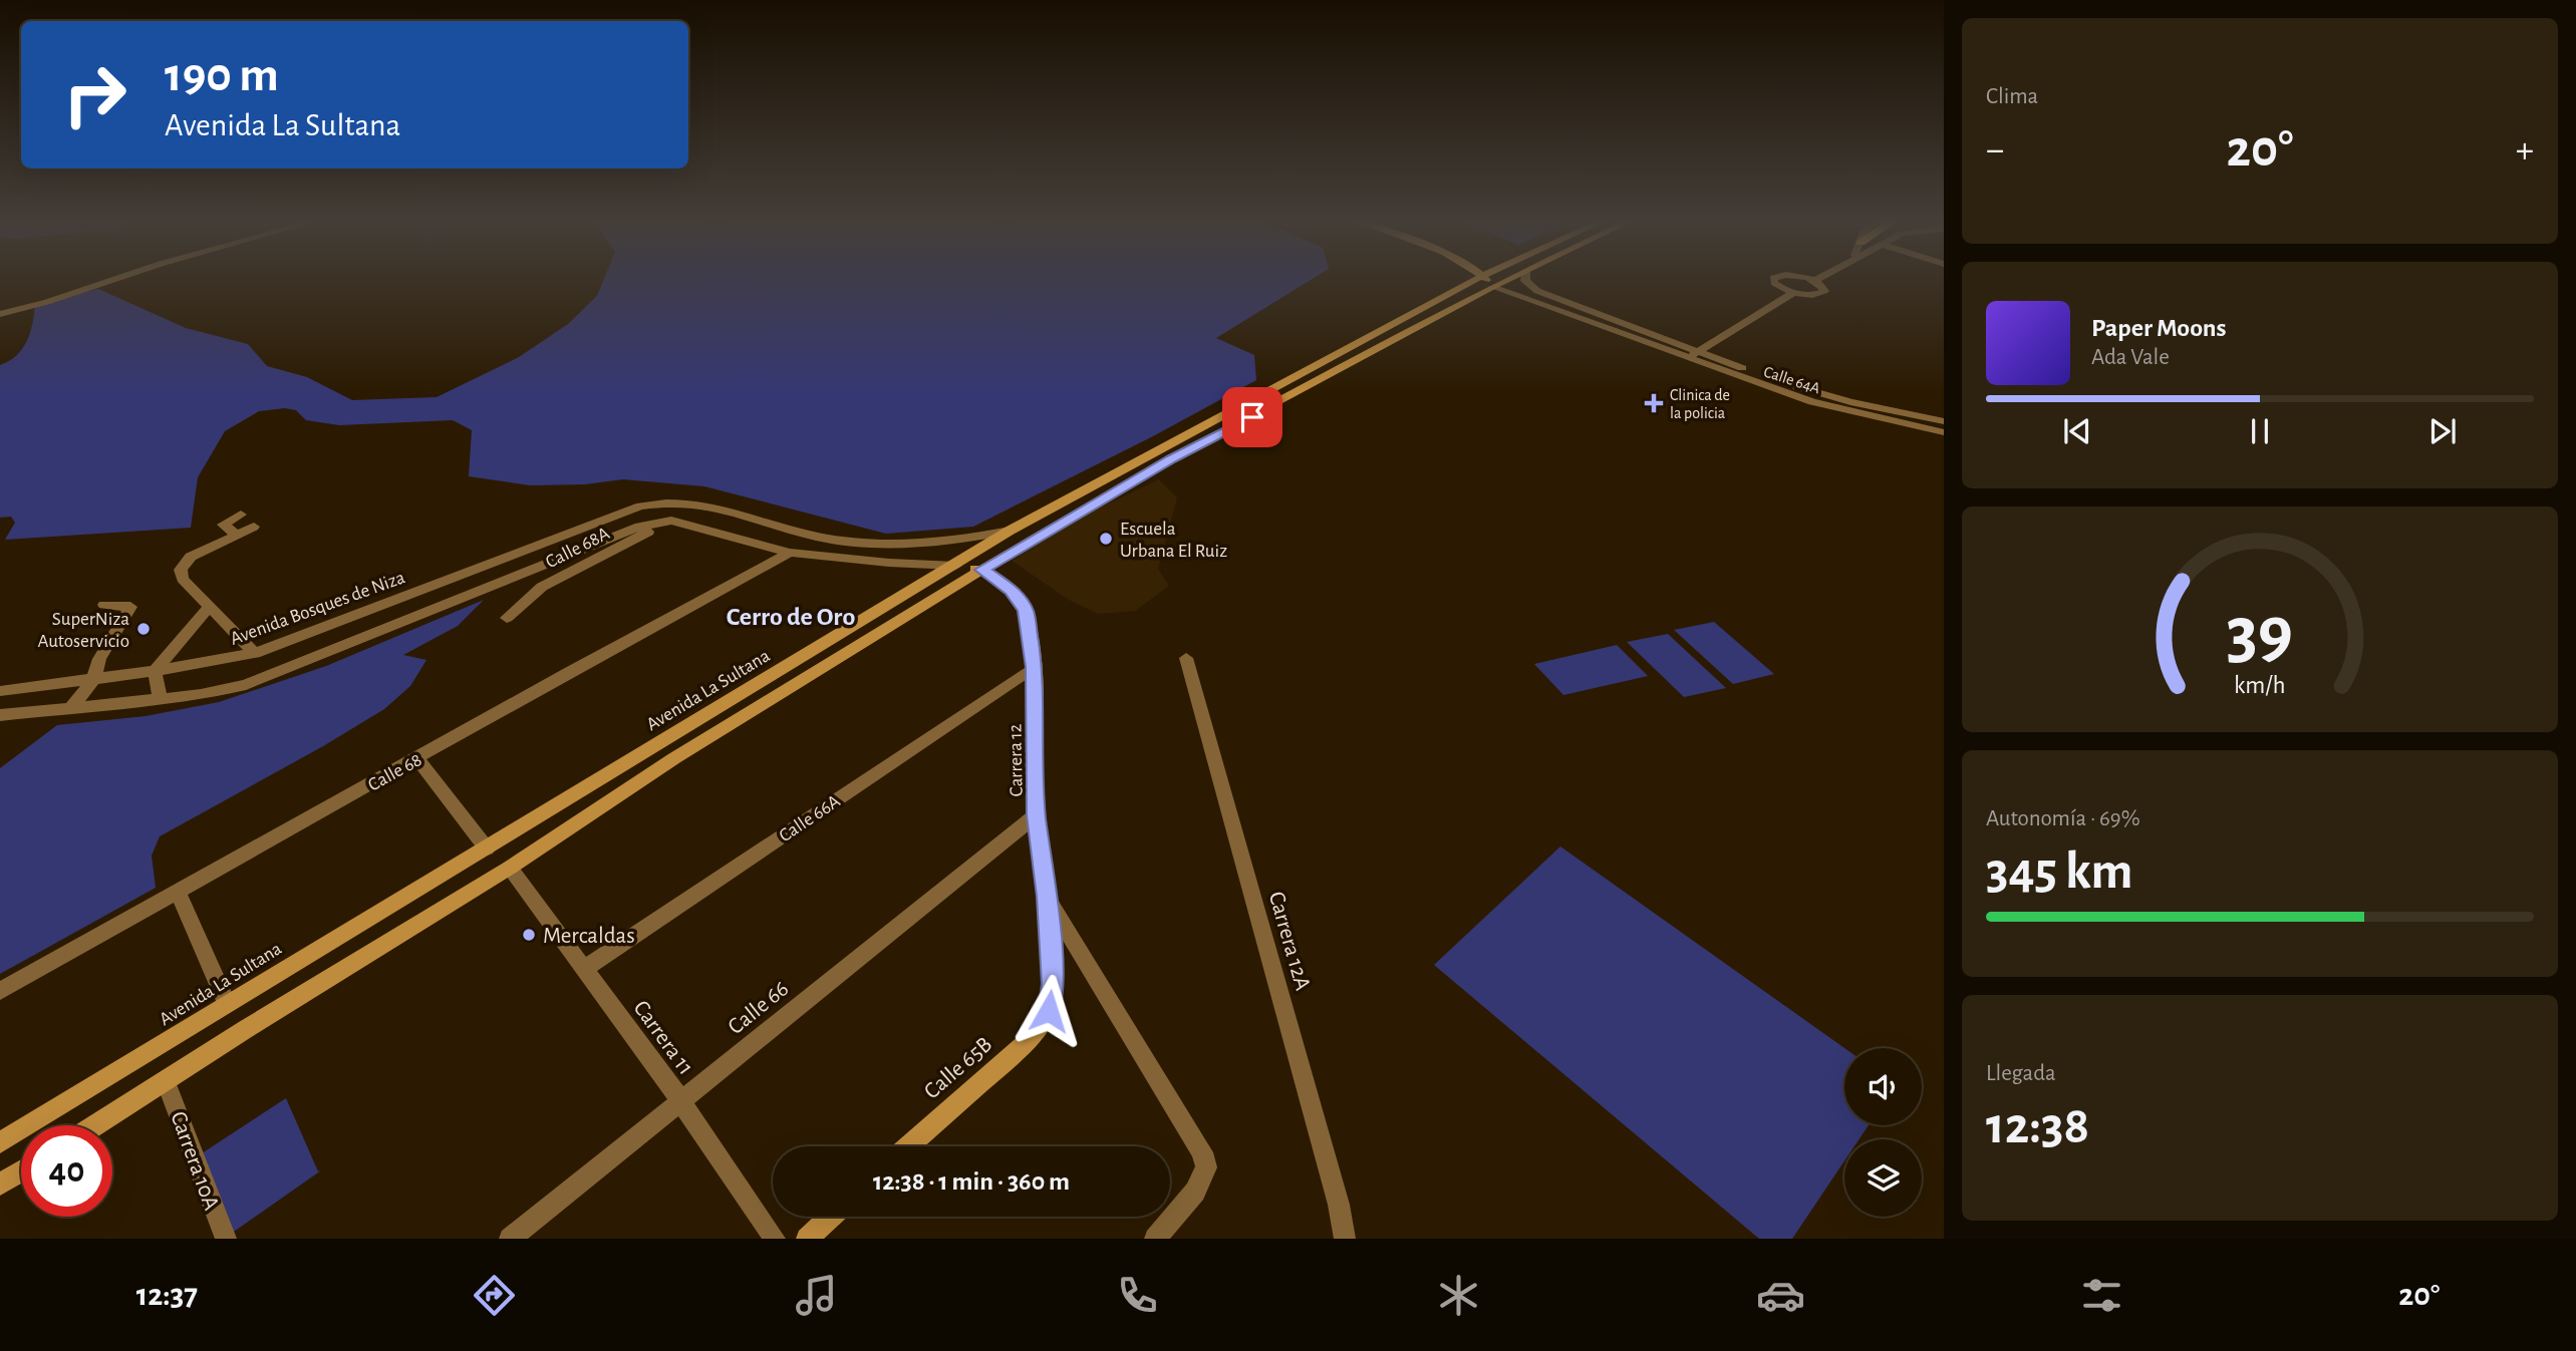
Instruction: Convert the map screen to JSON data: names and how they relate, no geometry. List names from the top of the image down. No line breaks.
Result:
{"streets":{"street":["Calle 64A","Calle 68A","Avenida Bosques de Niza","Avenida La Sultana","Carrera 12","Calle 68","Calle 66A","Carrera 12A","Calle 66","Carrera 11","Calle 65B","Carrera 10A"]},"crossings":[["Avenida Bosques de Niza","Avenida La Sultana"],["Carrera 12","Calle 66A"],["Carrera 12","Calle 66"],["Carrera 12","Calle 65B"],["Calle 66A","Carrera 11"],["Calle 66","Carrera 11"]],"districts":["Cerro de Oro"],"places":{"health":["Clinica de la policia"],"other":["Escuela Urbana El Ruiz","SuperNiza Autoservicio","Mercaldas"]},"page":{"tile":["Clima",["Autonomía · 69%","345 km"],["Llegada","12:38"]],"turn":["190 m","Avenida La Sultana"],"heat":["−","20°","+"],"song":["Paper Moons","Ada Vale"],"limit":"40","trip":"12:38 · 1 min · 360 m","tabs":["12:37","20°"],"gauge":["39","km/h"]}}
